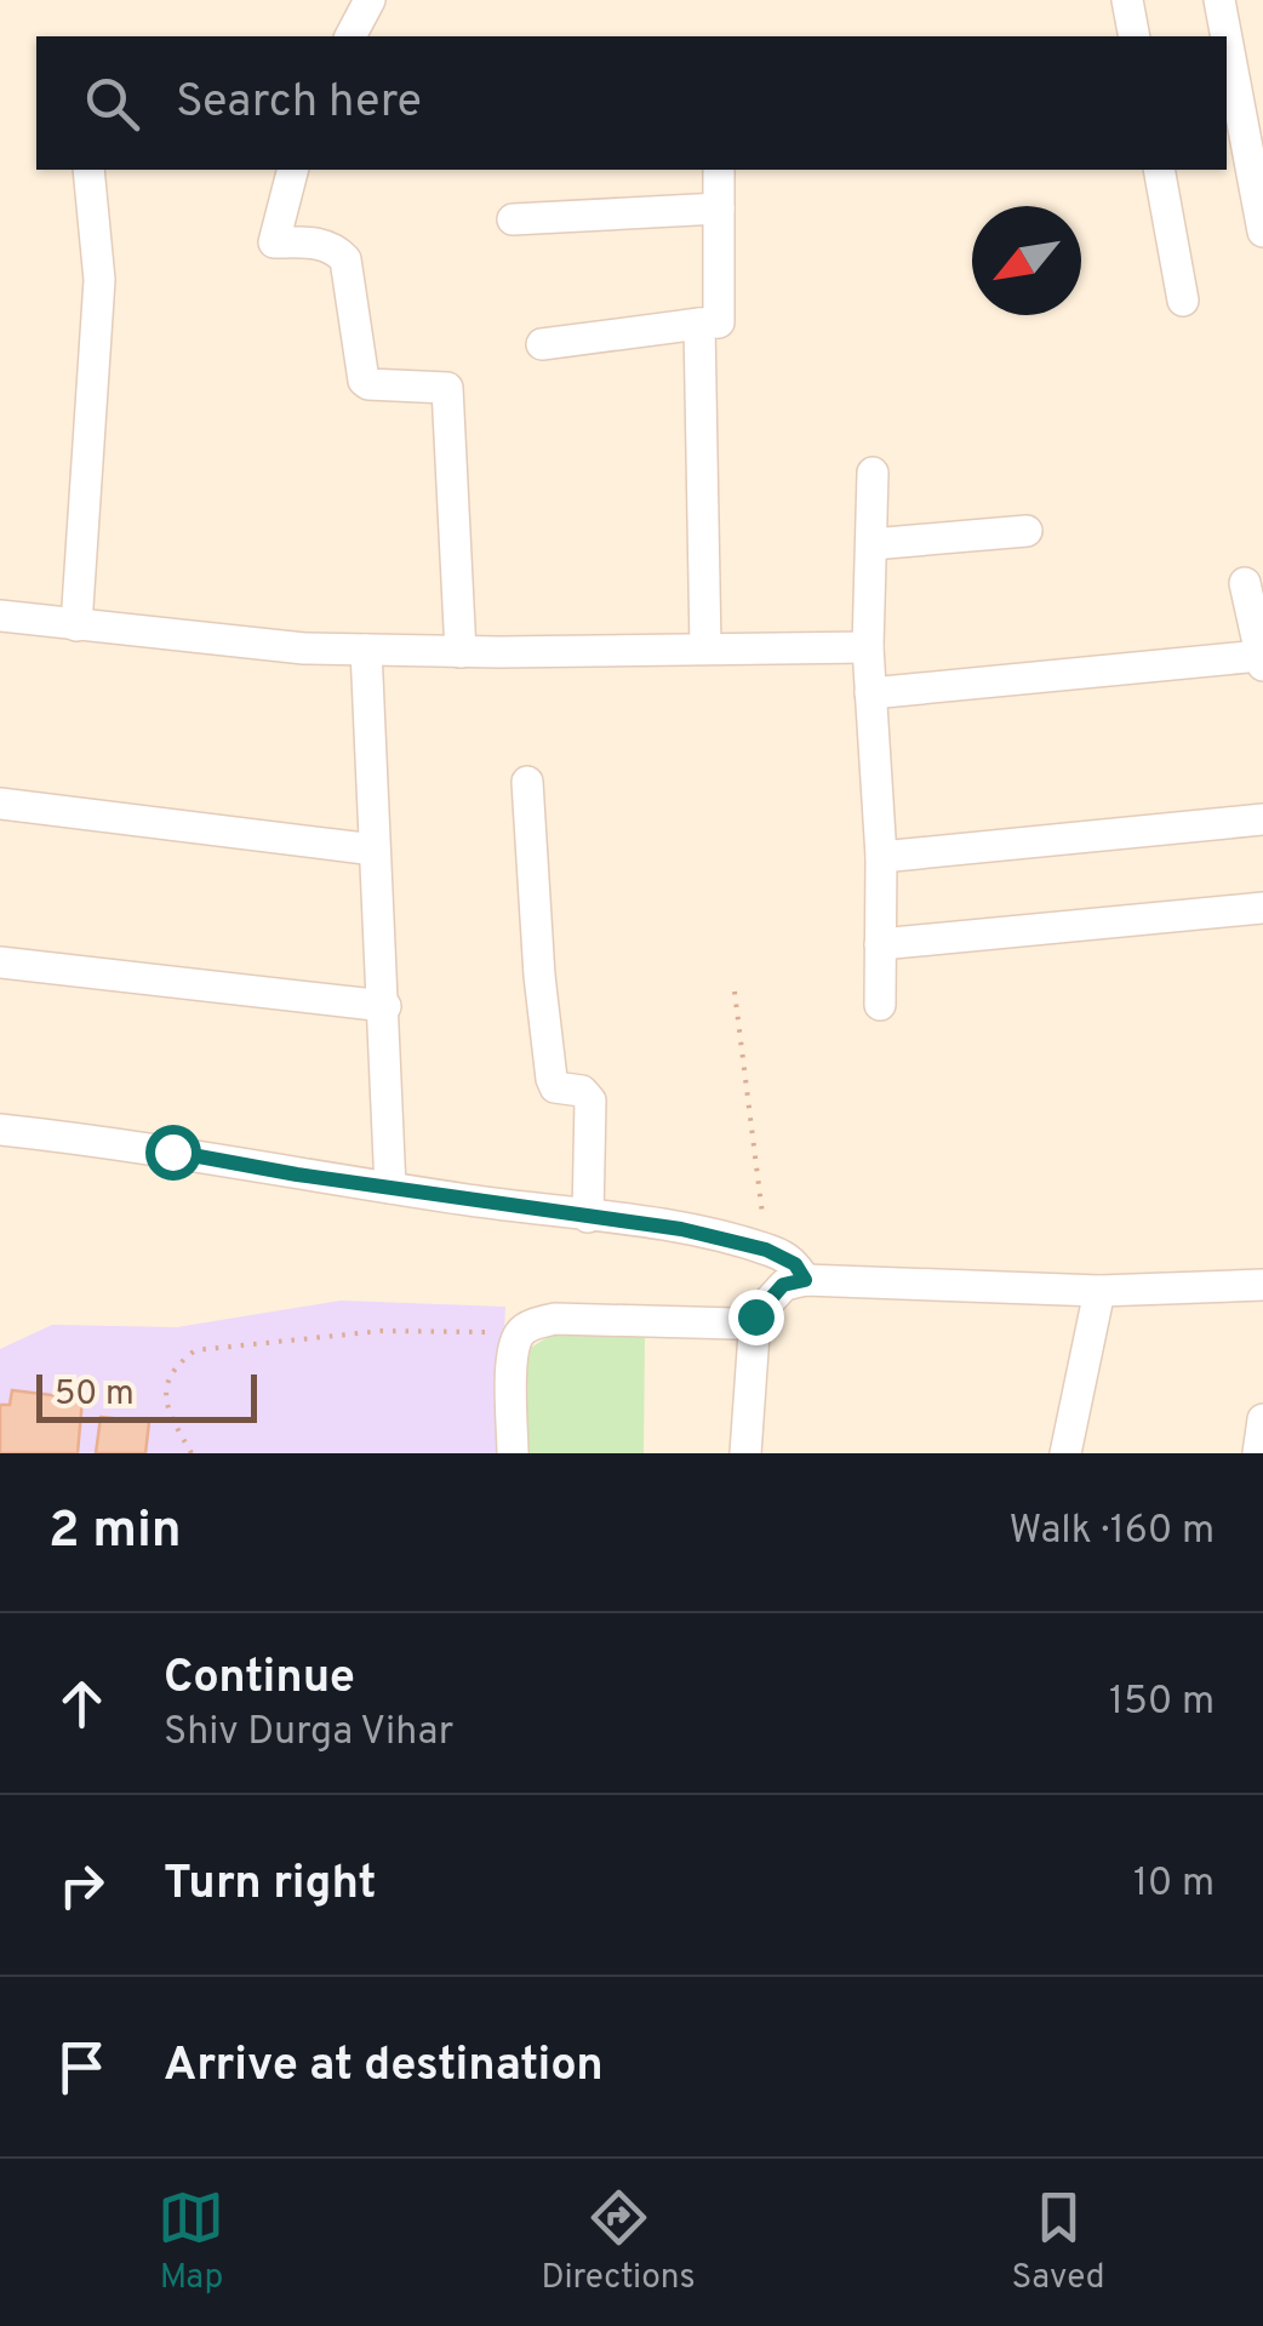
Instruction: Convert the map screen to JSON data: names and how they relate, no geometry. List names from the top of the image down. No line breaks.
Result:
{"scale_bar":"50 m","north":"bottom left","page":{"search":"Search here","scale":"50 m","heading":["2 min","Walk · 160 m"],"list":[["Continue","Shiv Durga Vihar","150 m"],["Turn right","10 m"],"Arrive at destination"],"nav":["Map","Directions","Saved"]}}
